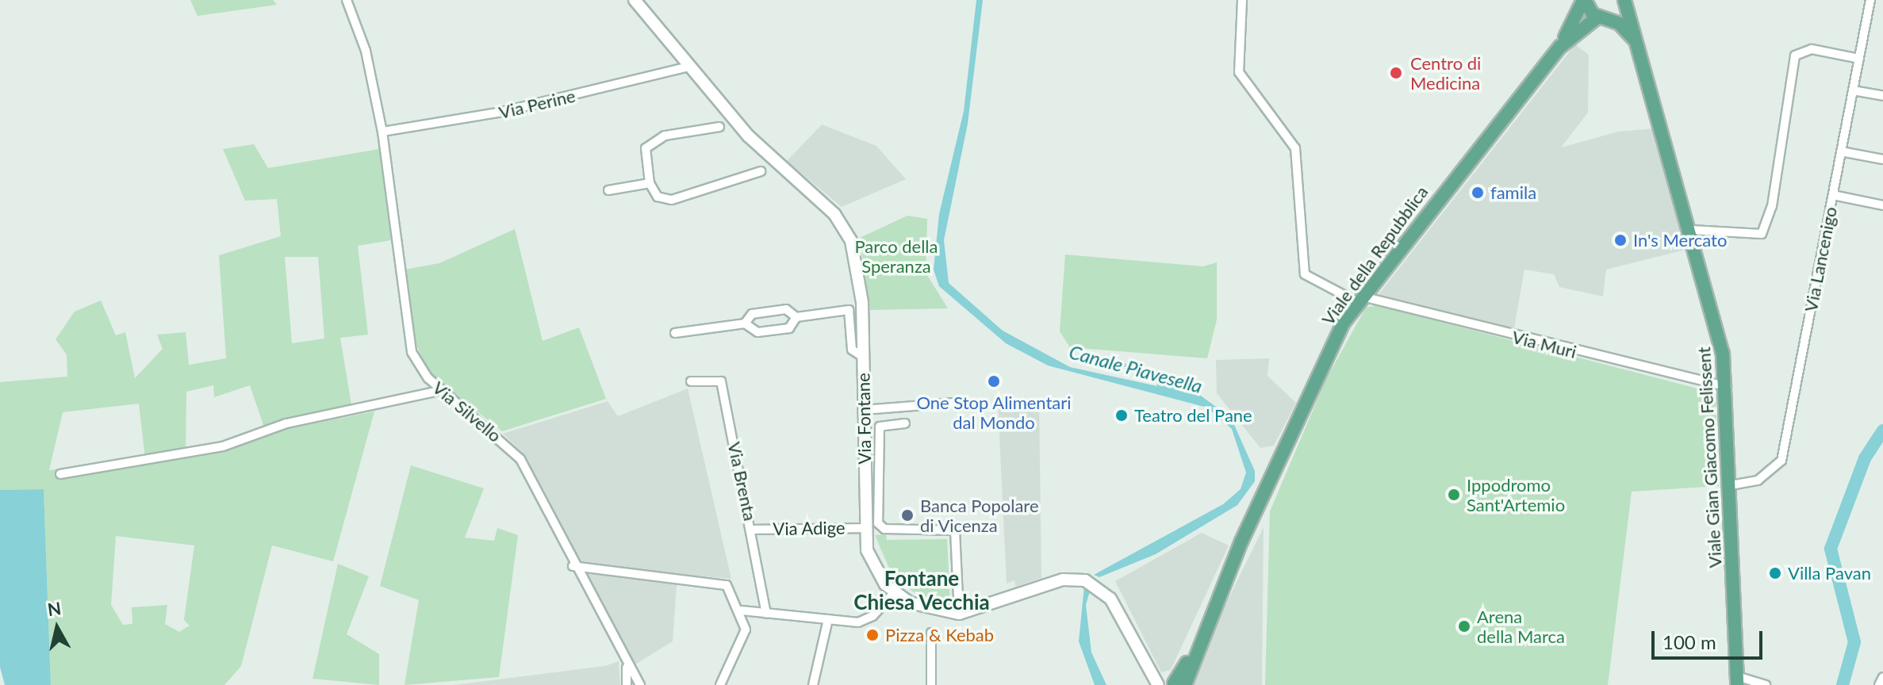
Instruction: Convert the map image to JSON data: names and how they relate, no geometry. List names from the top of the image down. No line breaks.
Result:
{"streets":{"main road":["Viale della Repubblica","Viale Gian Giacomo Felissent"],"street":["Via Perine","Via Lancenigo","Via Muri","Via Silvello","Via Fontane","Via Brenta","Via Adige"]},"crossings":[["Via Perine","Via Silvello"],["Via Perine","Via Fontane"],["Viale della Repubblica","Via Muri"],["Via Lancenigo","Viale Gian Giacomo Felissent"],["Via Muri","Viale Gian Giacomo Felissent"],["Via Fontane","Via Adige"],["Via Brenta","Via Adige"]],"districts":["Fontane Chiesa Vecchia"],"water":["Canale Piavesella"],"parks":["Parco della Speranza"],"places":["Centro di Medicina","famila","In's Mercato","One Stop Alimentari dal Mondo","Teatro del Pane","Ippodromo Sant'Artemio","Banca Popolare di Vicenza","Villa Pavan","Arena della Marca","Pizza & Kebab"],"scale_bar":"100 m","north":"top"}
